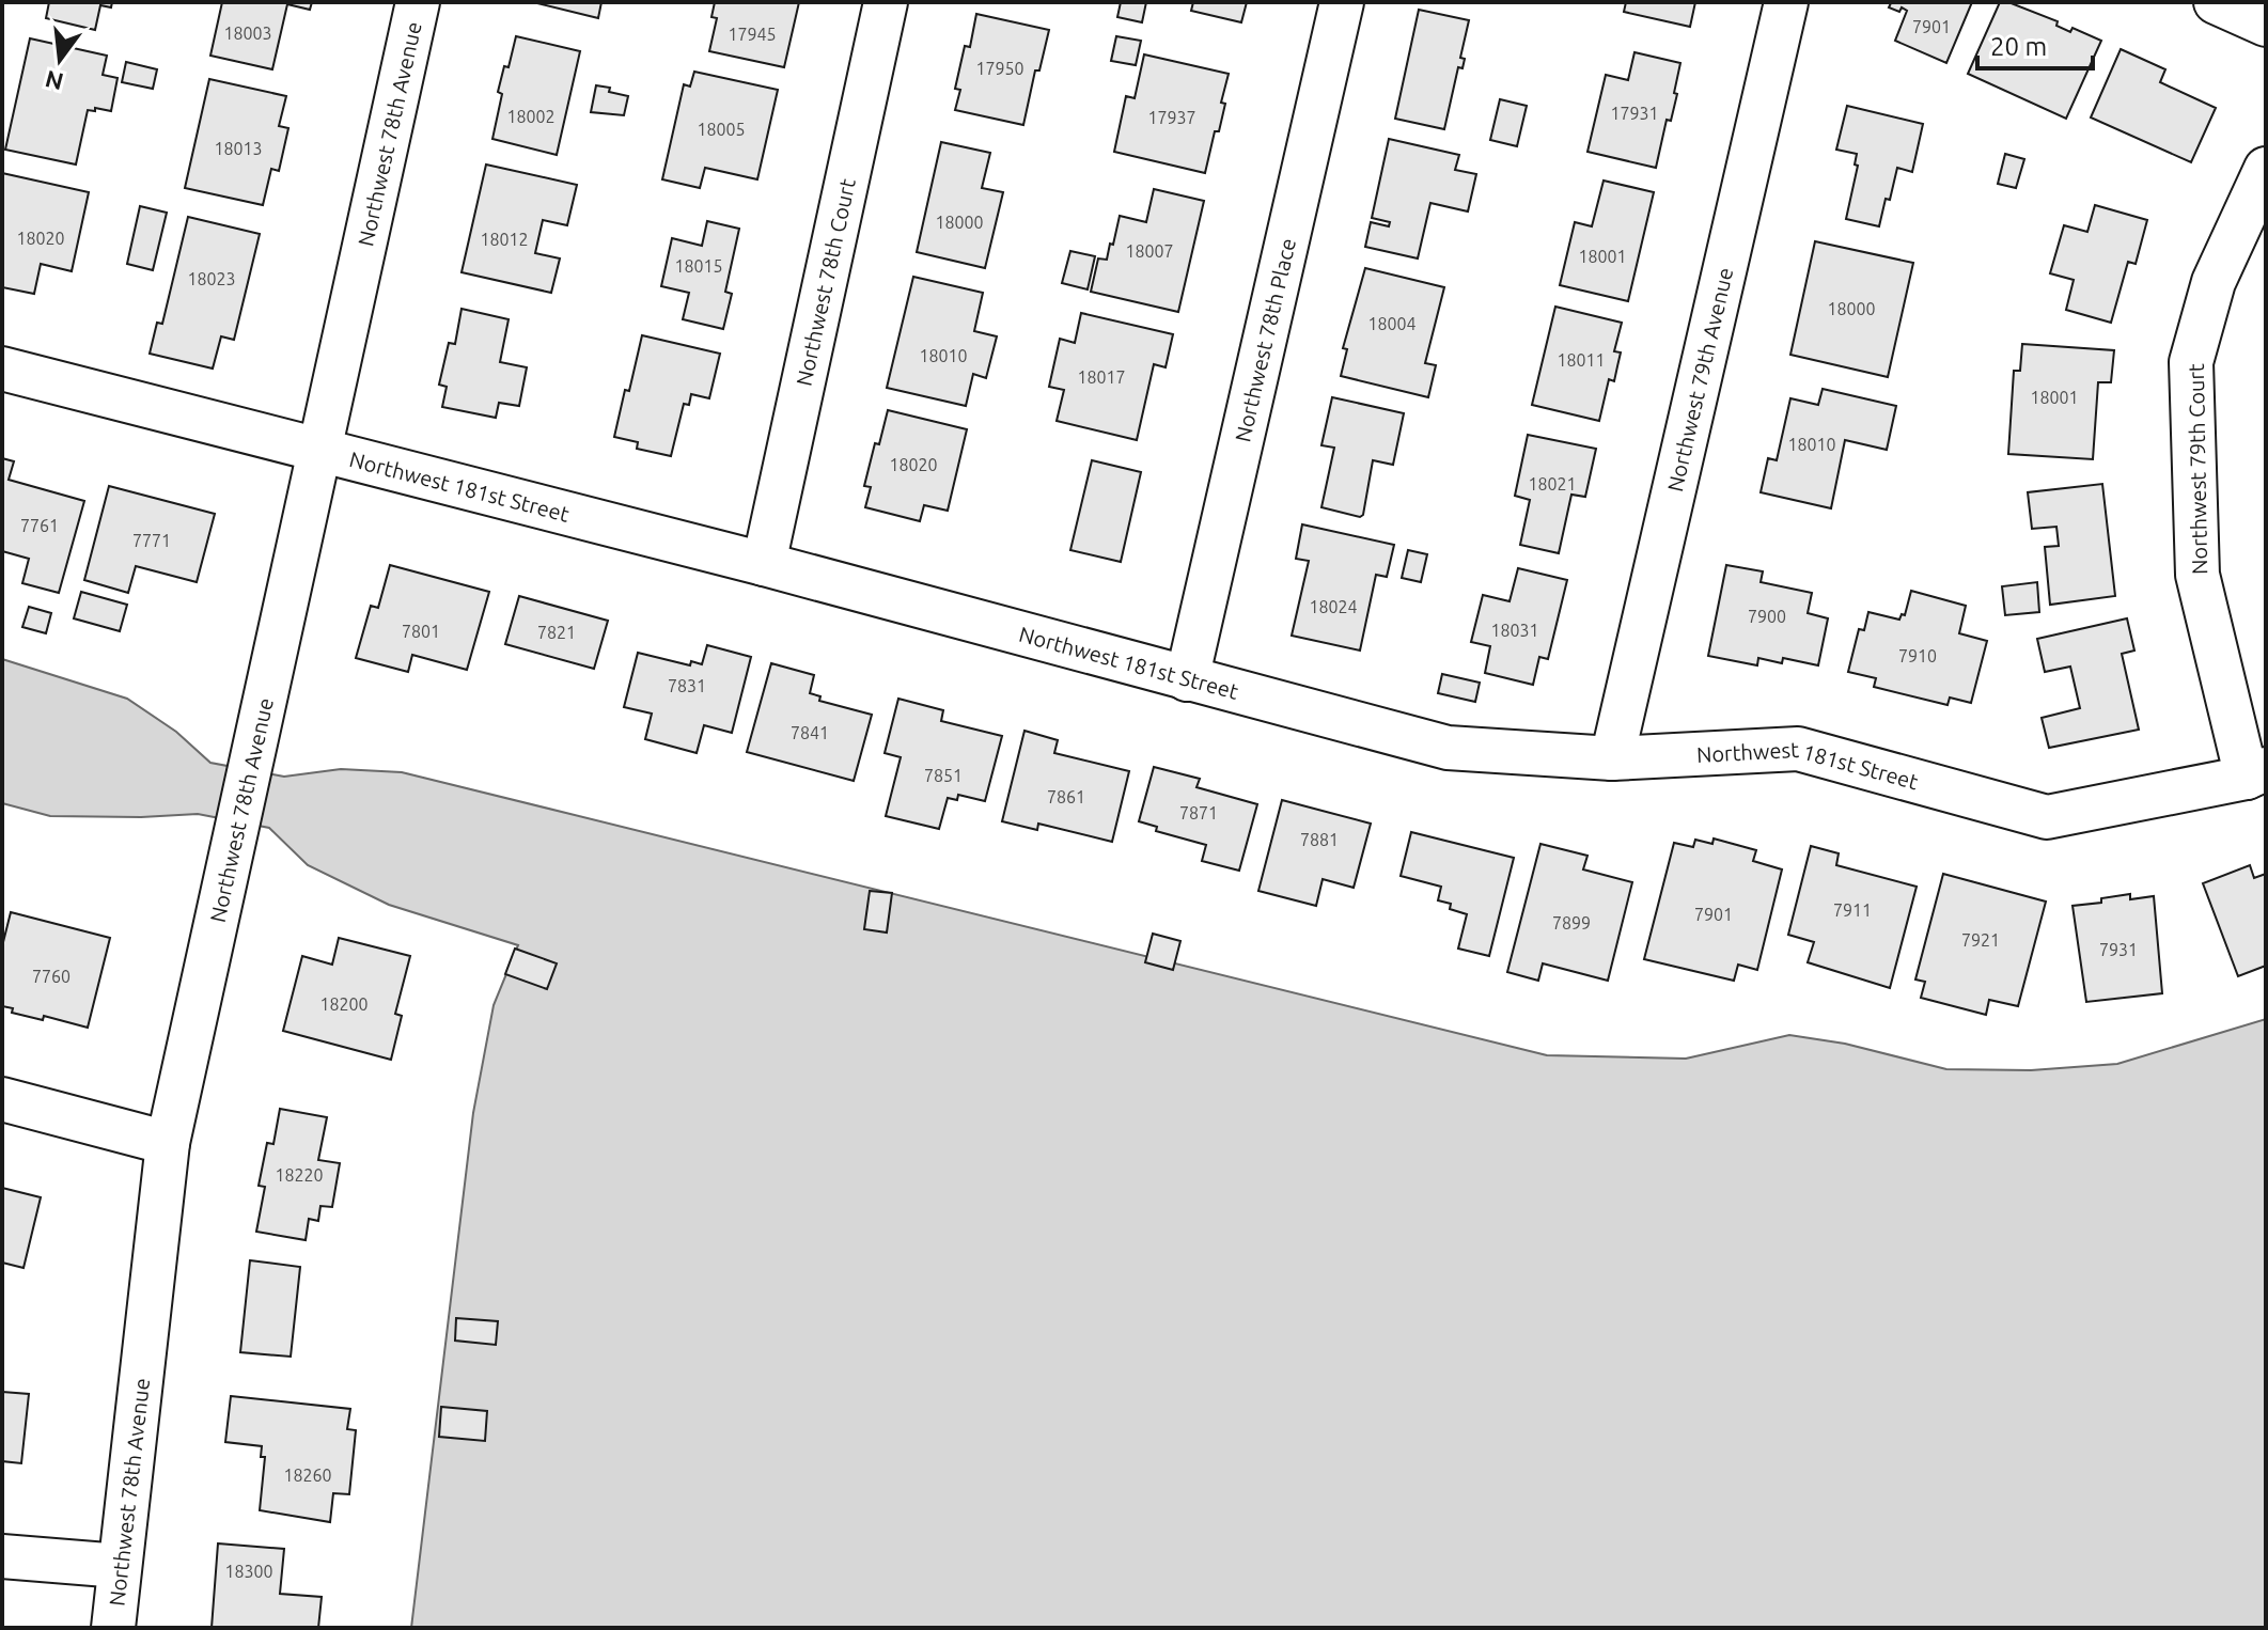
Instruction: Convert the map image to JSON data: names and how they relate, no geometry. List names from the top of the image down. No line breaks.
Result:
{"streets":{"street":["Northwest 78th Avenue","Northwest 78th Court","Northwest 78th Place","Northwest 79th Avenue","Northwest 79th Court","Northwest 181st Street"]},"crossings":[["Northwest 78th Avenue","Northwest 181st Street"],["Northwest 78th Court","Northwest 181st Street"],["Northwest 78th Place","Northwest 181st Street"],["Northwest 79th Avenue","Northwest 181st Street"],["Northwest 79th Court","Northwest 181st Street"]],"house_numbers":["7901","18003","17945","17950","17931","18002","17937","18005","18013","18000","18020","18012","18007","18001","18015","18023","18000","18004","18010","18011","18017","18001","18010","18020","18021","7761","7771","18024","7900","18031","7801","7821","7910","7831","7841","7851","7861","7871","7881","7911","7901","7899","7921","7931","7760","18200","18220","18260","18300"],"scale_bar":"20 m","north":"bottom"}
